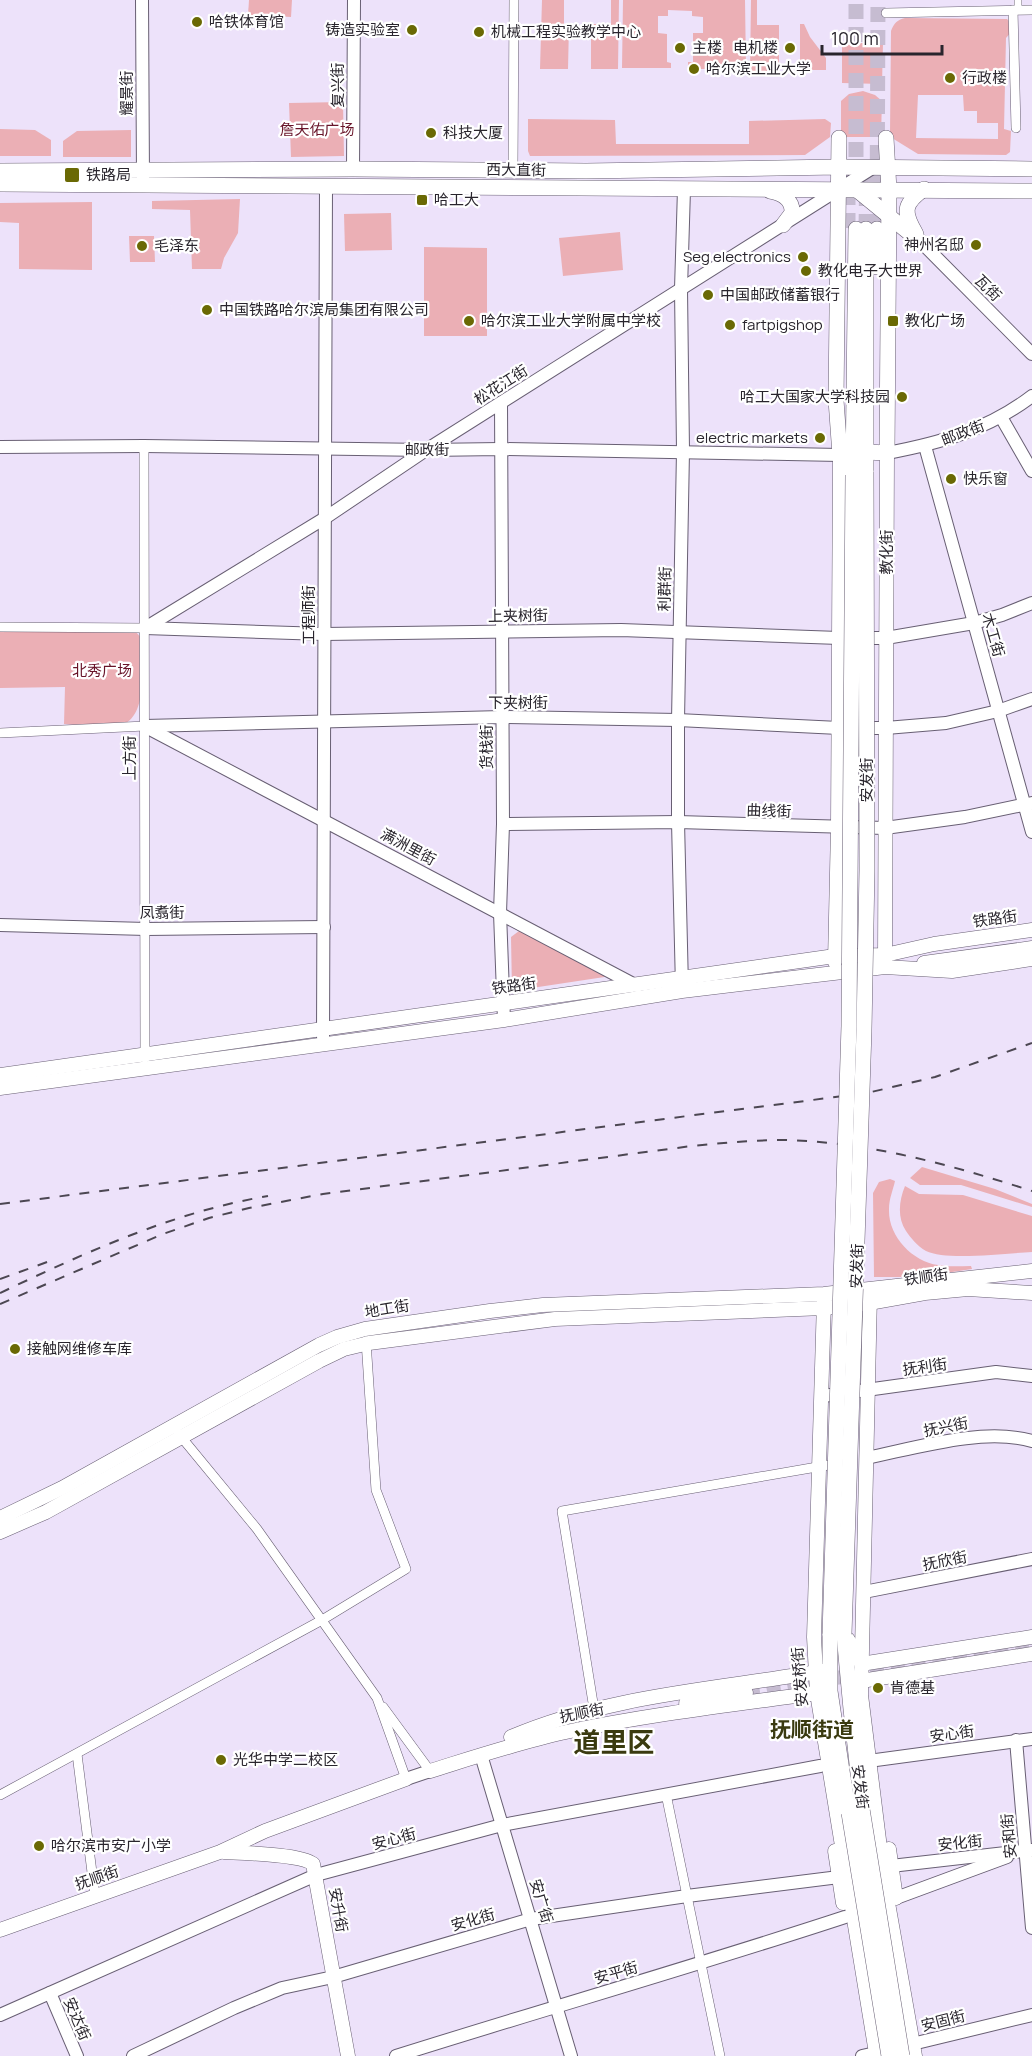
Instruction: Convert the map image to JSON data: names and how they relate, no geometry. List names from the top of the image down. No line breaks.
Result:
{"streets":{"main road":["西大直街","教化街","安发街","铁路街","铁顺街","地工街","安发桥街","抚顺街","安升街"],"street":["复兴街","耀景街","瓦街","松花江街","邮政街","利群街","工程师街","上夹树街","木工街","下夹树街","货栈街","上方街","曲线街","满洲里街","凤翥街","抚利街","抚兴街","抚欣街","安心街","安和街","安化街","安广街","安平街","安达街","安固街"]},"crossings":[["复兴街","西大直街"],["耀景街","西大直街"],["西大直街","松花江街"],["西大直街","教化街"],["西大直街","利群街"],["西大直街","工程师街"],["松花江街","邮政街"],["松花江街","教化街"],["松花江街","利群街"],["松花江街","工程师街"],["松花江街","上夹树街"],["松花江街","货栈街"],["松花江街","上方街"],["邮政街","教化街"],["邮政街","利群街"],["邮政街","工程师街"],["邮政街","木工街"],["邮政街","货栈街"],["邮政街","上方街"],["教化街","上夹树街"],["教化街","下夹树街"],["教化街","安发街"],["教化街","曲线街"],["教化街","铁路街"],["利群街","上夹树街"],["利群街","下夹树街"],["利群街","曲线街"],["利群街","铁路街"],["工程师街","上夹树街"],["工程师街","下夹树街"],["工程师街","满洲里街"],["工程师街","凤翥街"],["工程师街","铁路街"],["上夹树街","木工街"],["上夹树街","货栈街"],["上夹树街","上方街"],["木工街","下夹树街"],["木工街","曲线街"],["下夹树街","货栈街"],["下夹树街","上方街"],["下夹树街","满洲里街"],["货栈街","曲线街"],["货栈街","满洲里街"],["货栈街","铁路街"],["上方街","满洲里街"],["上方街","凤翥街"],["上方街","铁路街"],["安发街","安发桥街"],["安发街","抚顺街"],["安发街","安心街"],["安发街","安化街"],["安发街","安固街"],["满洲里街","铁路街"],["铁顺街","地工街"],["铁顺街","安发桥街"],["地工街","安发桥街"],["抚利街","安发桥街"],["安发桥街","抚顺街"],["安发桥街","安固街"],["抚顺街","安广街"],["抚顺街","安升街"],["安心街","安和街"],["安心街","安广街"],["安心街","安升街"],["安心街","安达街"],["安和街","安化街"],["安化街","安广街"],["安化街","安升街"],["安广街","安平街"]],"districts":["抚顺街道","道里区"],"parks":["詹天佑广场","北秀广场"],"places":{"other":["哈铁体育馆","铸造实验室","机械工程实验教学中心","主楼","电机楼","哈尔滨工业大学","行政楼","科技大厦","神州名邸","毛泽东","Seg electronics","教化电子大世界","中国邮政储蓄银行","中国铁路哈尔滨局集团有限公司","哈尔滨工业大学附属中学校","fartpigshop","哈工大国家大学科技园","electric markets","快乐窗","接触网维修车库","肯德基","光华中学二校区","哈尔滨市安广小学"],"transit":["铁路局","哈工大","教化广场"]},"scale_bar":"100 m"}
